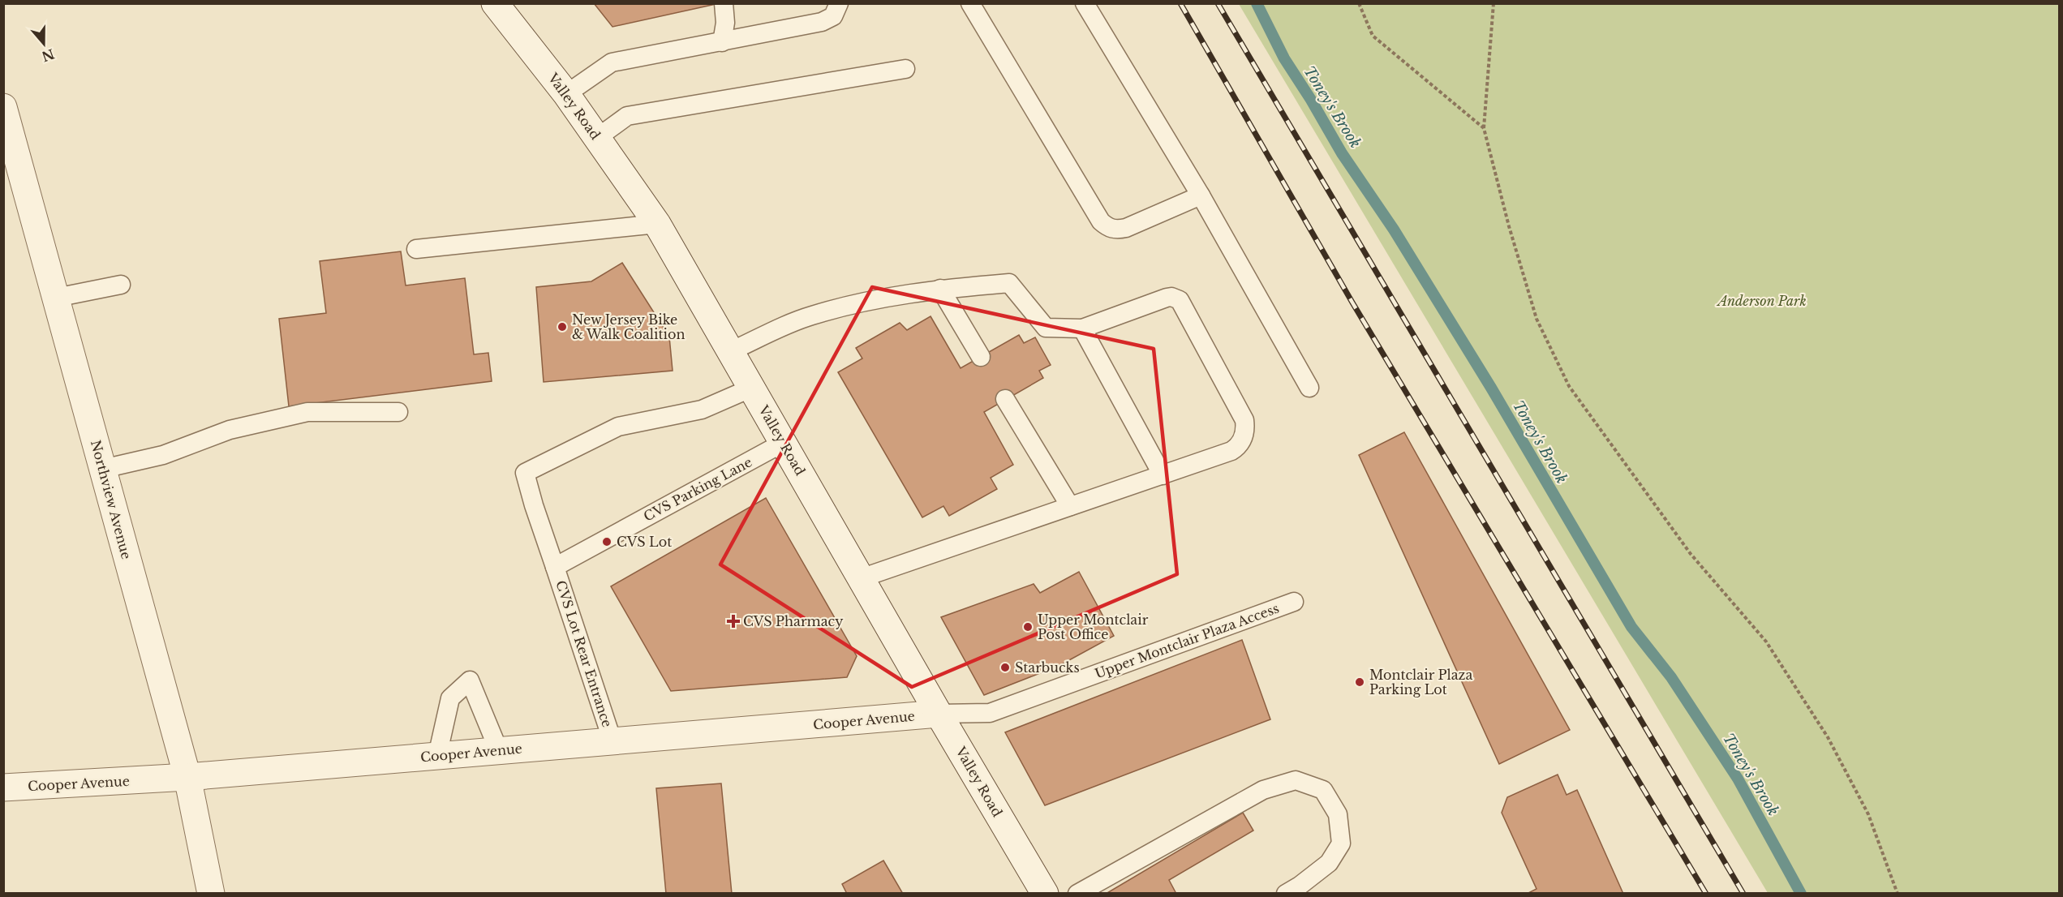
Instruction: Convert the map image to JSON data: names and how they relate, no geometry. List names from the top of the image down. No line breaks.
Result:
{"streets":{"street":["Valley Road","Northview Avenue","Cooper Avenue"],"lane":["CVS Parking Lane","Upper Montclair Plaza Access","CVS Lot Rear Entrance"]},"crossings":[["Valley Road","CVS Parking Lane"],["Valley Road","Upper Montclair Plaza Access"],["Valley Road","Cooper Avenue"],["CVS Parking Lane","CVS Lot Rear Entrance"],["Northview Avenue","Cooper Avenue"],["Upper Montclair Plaza Access","Cooper Avenue"],["CVS Lot Rear Entrance","Cooper Avenue"]],"water":["Toney's Brook"],"parks":["Anderson Park"],"places":{"other":["New Jersey Bike & Walk Coalition","CVS Lot","Upper Montclair Post Office","Starbucks","Montclair Plaza Parking Lot"],"health":["CVS Pharmacy"]},"north":"bottom"}
